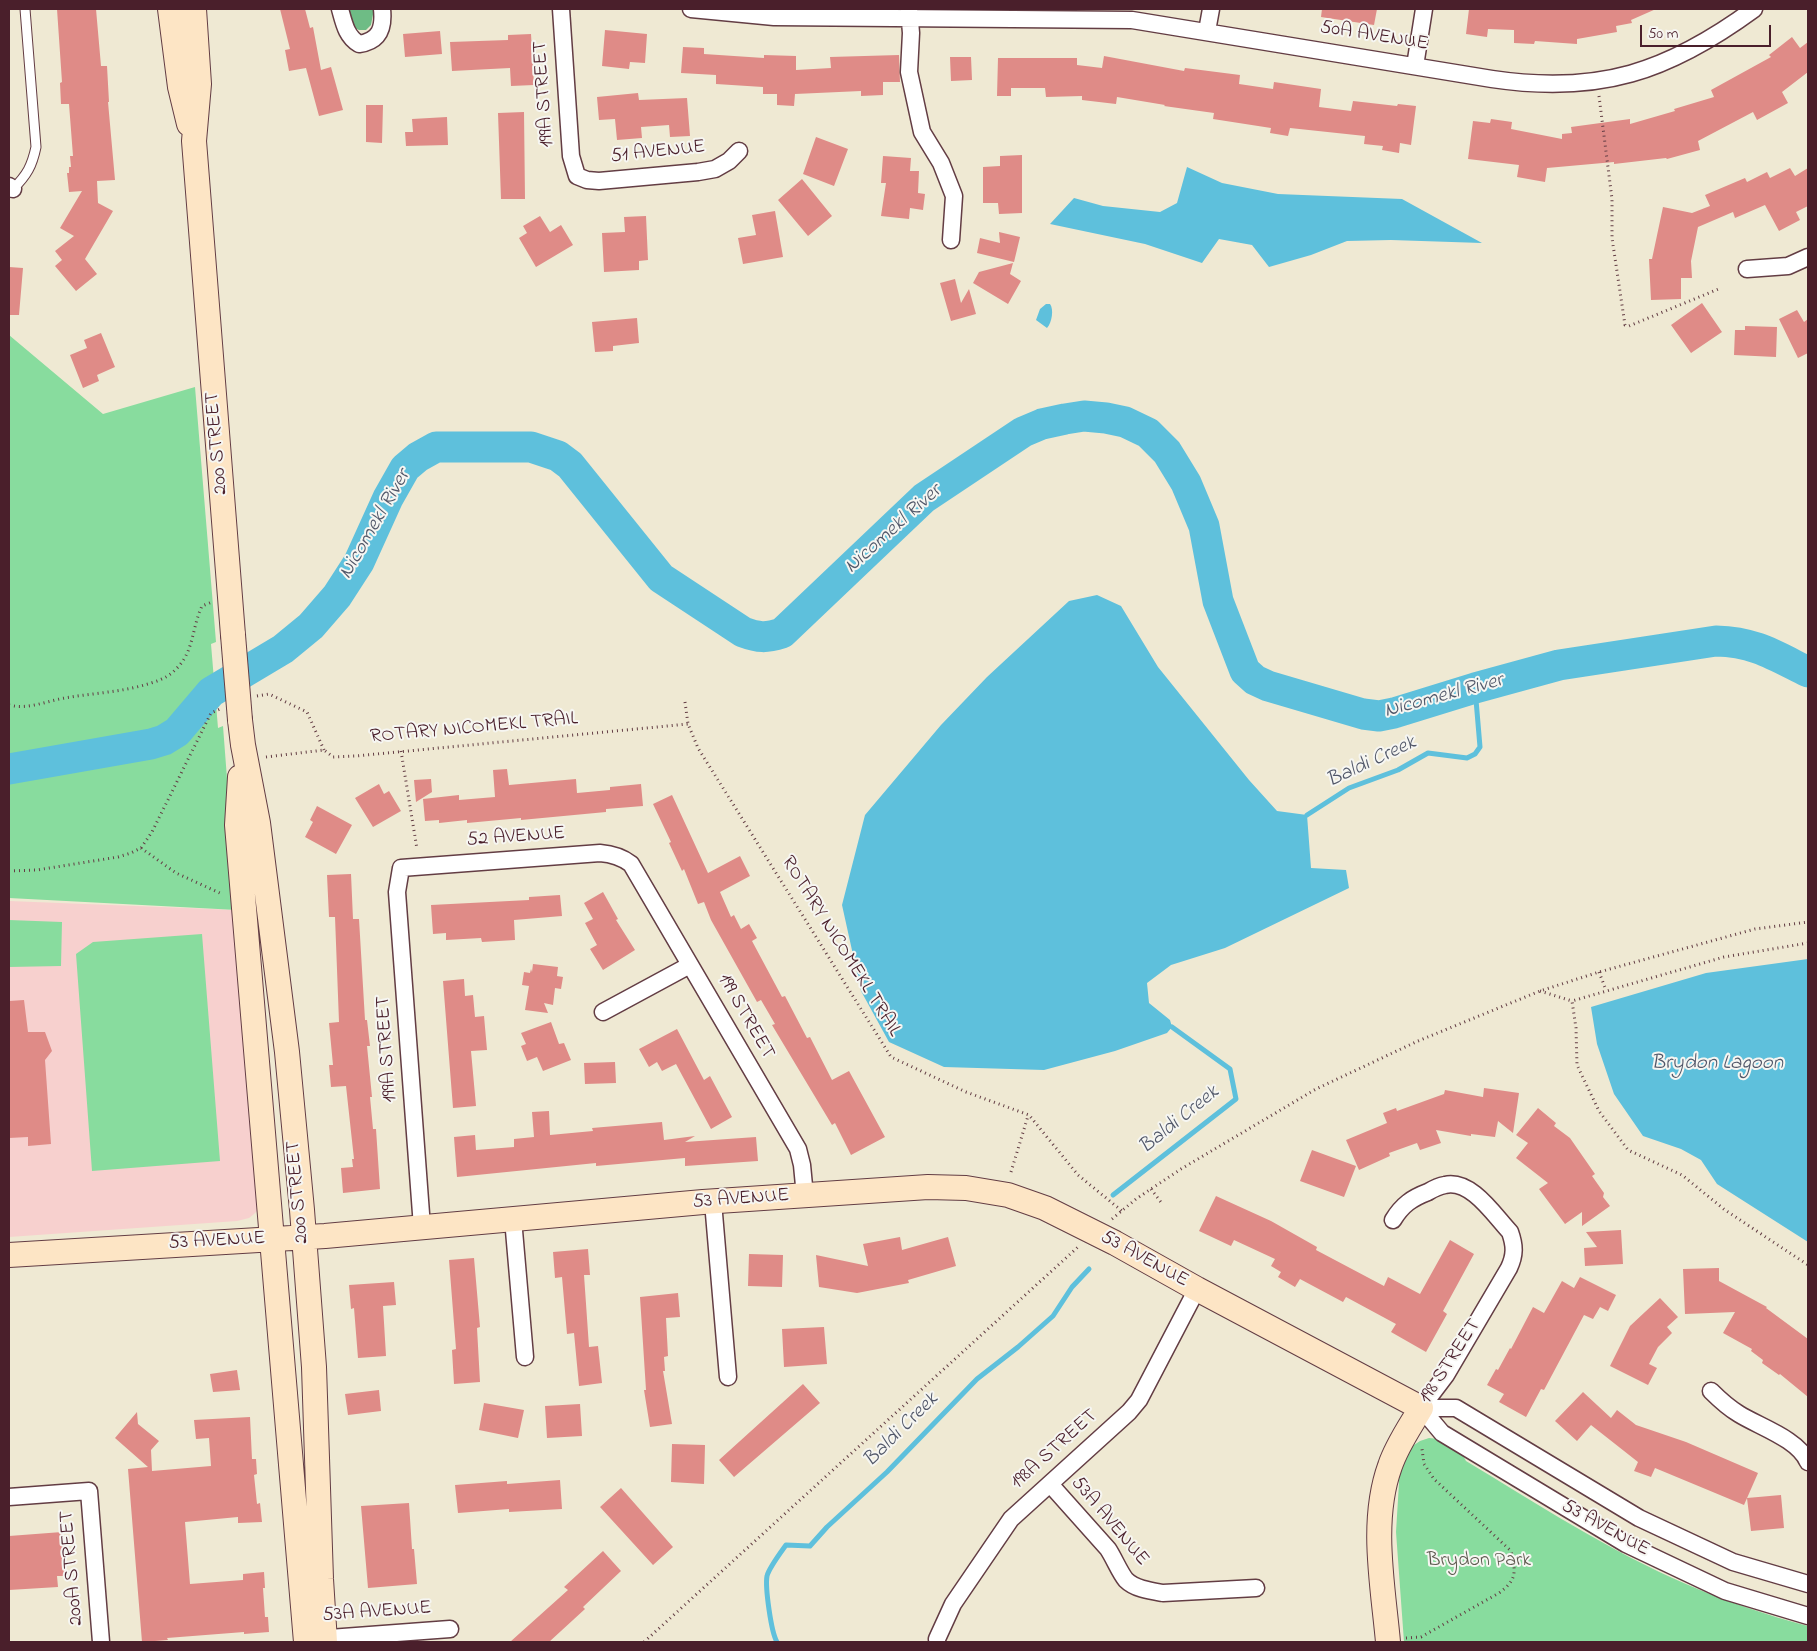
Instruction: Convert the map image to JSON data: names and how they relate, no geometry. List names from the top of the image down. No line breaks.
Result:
{"streets":{"main road":["200 STREET","53 AVENUE","198 STREET"],"street":["50A AVENUE","199A STREET","51 AVENUE","52 AVENUE","199 STREET","198A STREET","53A AVENUE","200A STREET"],"path":["ROTARY NICOMEKL TRAIL"]},"crossings":[["199A STREET","51 AVENUE"],["199A STREET","52 AVENUE"],["199A STREET","53 AVENUE"],["200 STREET","53 AVENUE"],["200 STREET","53A AVENUE"],["52 AVENUE","199 STREET"],["199 STREET","53 AVENUE"],["53 AVENUE","198 STREET"],["53 AVENUE","198A STREET"],["198A STREET","53A AVENUE"]],"water":["Nicomekl River","Baldi Creek","Brydon Lagoon"],"parks":["Brydon Park"],"scale_bar":"50 m"}
